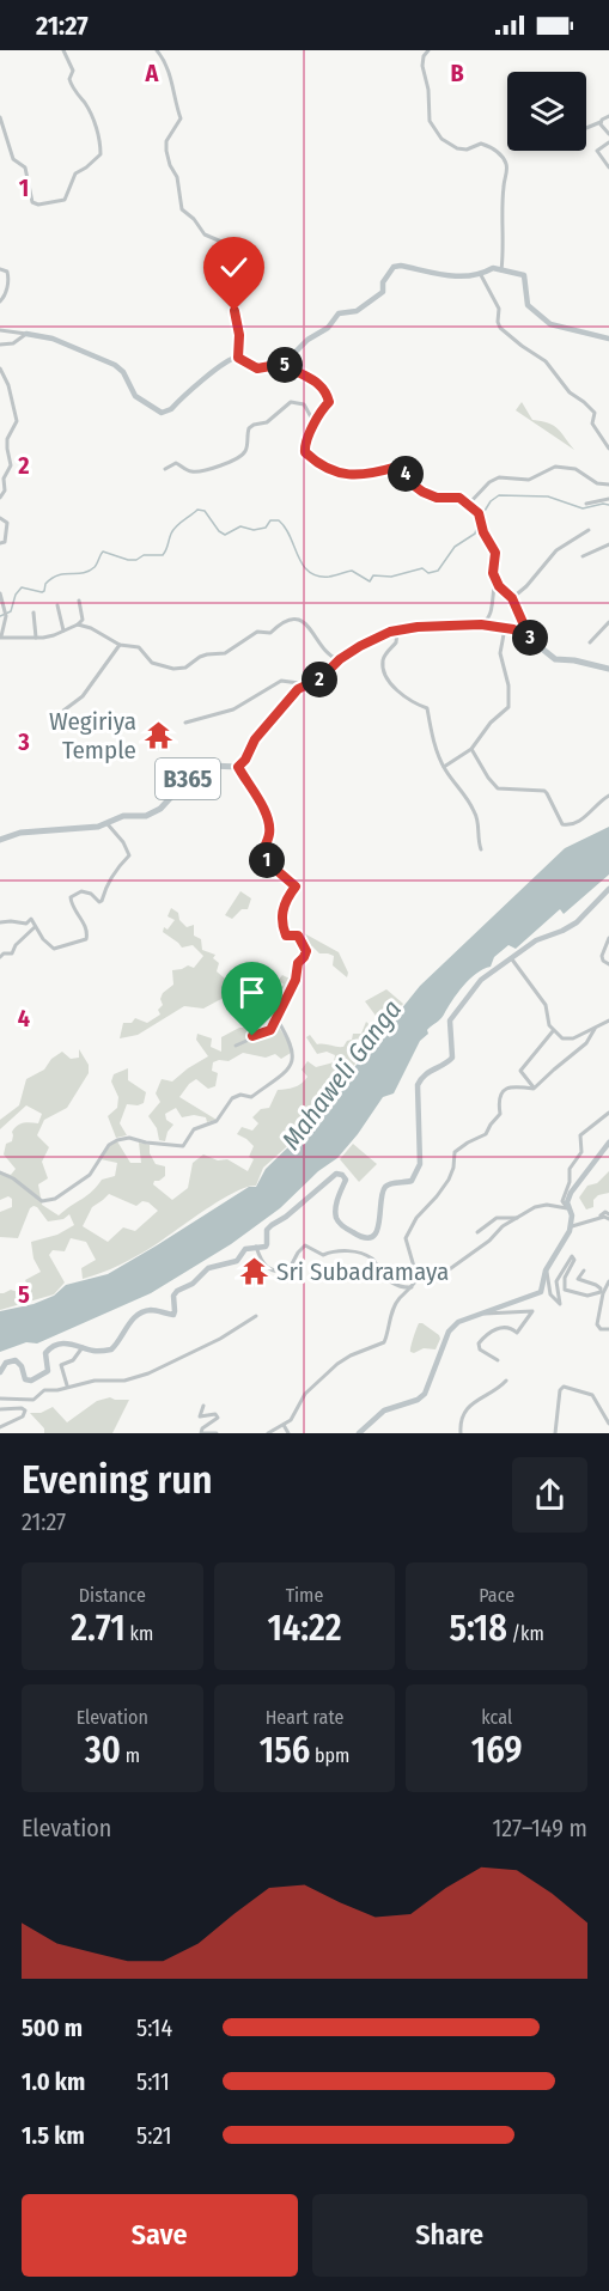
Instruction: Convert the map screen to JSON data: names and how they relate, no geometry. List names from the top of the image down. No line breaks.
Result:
{"streets":{"main road":["B365"]},"water":["Mahaweli Ganga"],"places":{"temple":["Wegiriya Temple","Sri Subadramaya"]},"page":{"status":"21:27","pins":["5","4","3","2","1"],"heading":["Evening run","21:27"],"stats":[["Distance","2.71 km"],["Time","14:22"],["Pace","5:18 /km"],["Elevation","30 m"],["Heart rate","156 bpm"],["kcal","169"]],"chart":["Elevation","127–149 m"],"list":[{"name":"500 m","note":"5:14"},{"name":"1.0 km","note":"5:11"},{"name":"1.5 km","note":"5:21"}],"buttons":["Save","Share"]},"grid":{"columns":["A","B"],"rows":["1","2","3","4","5"]}}
